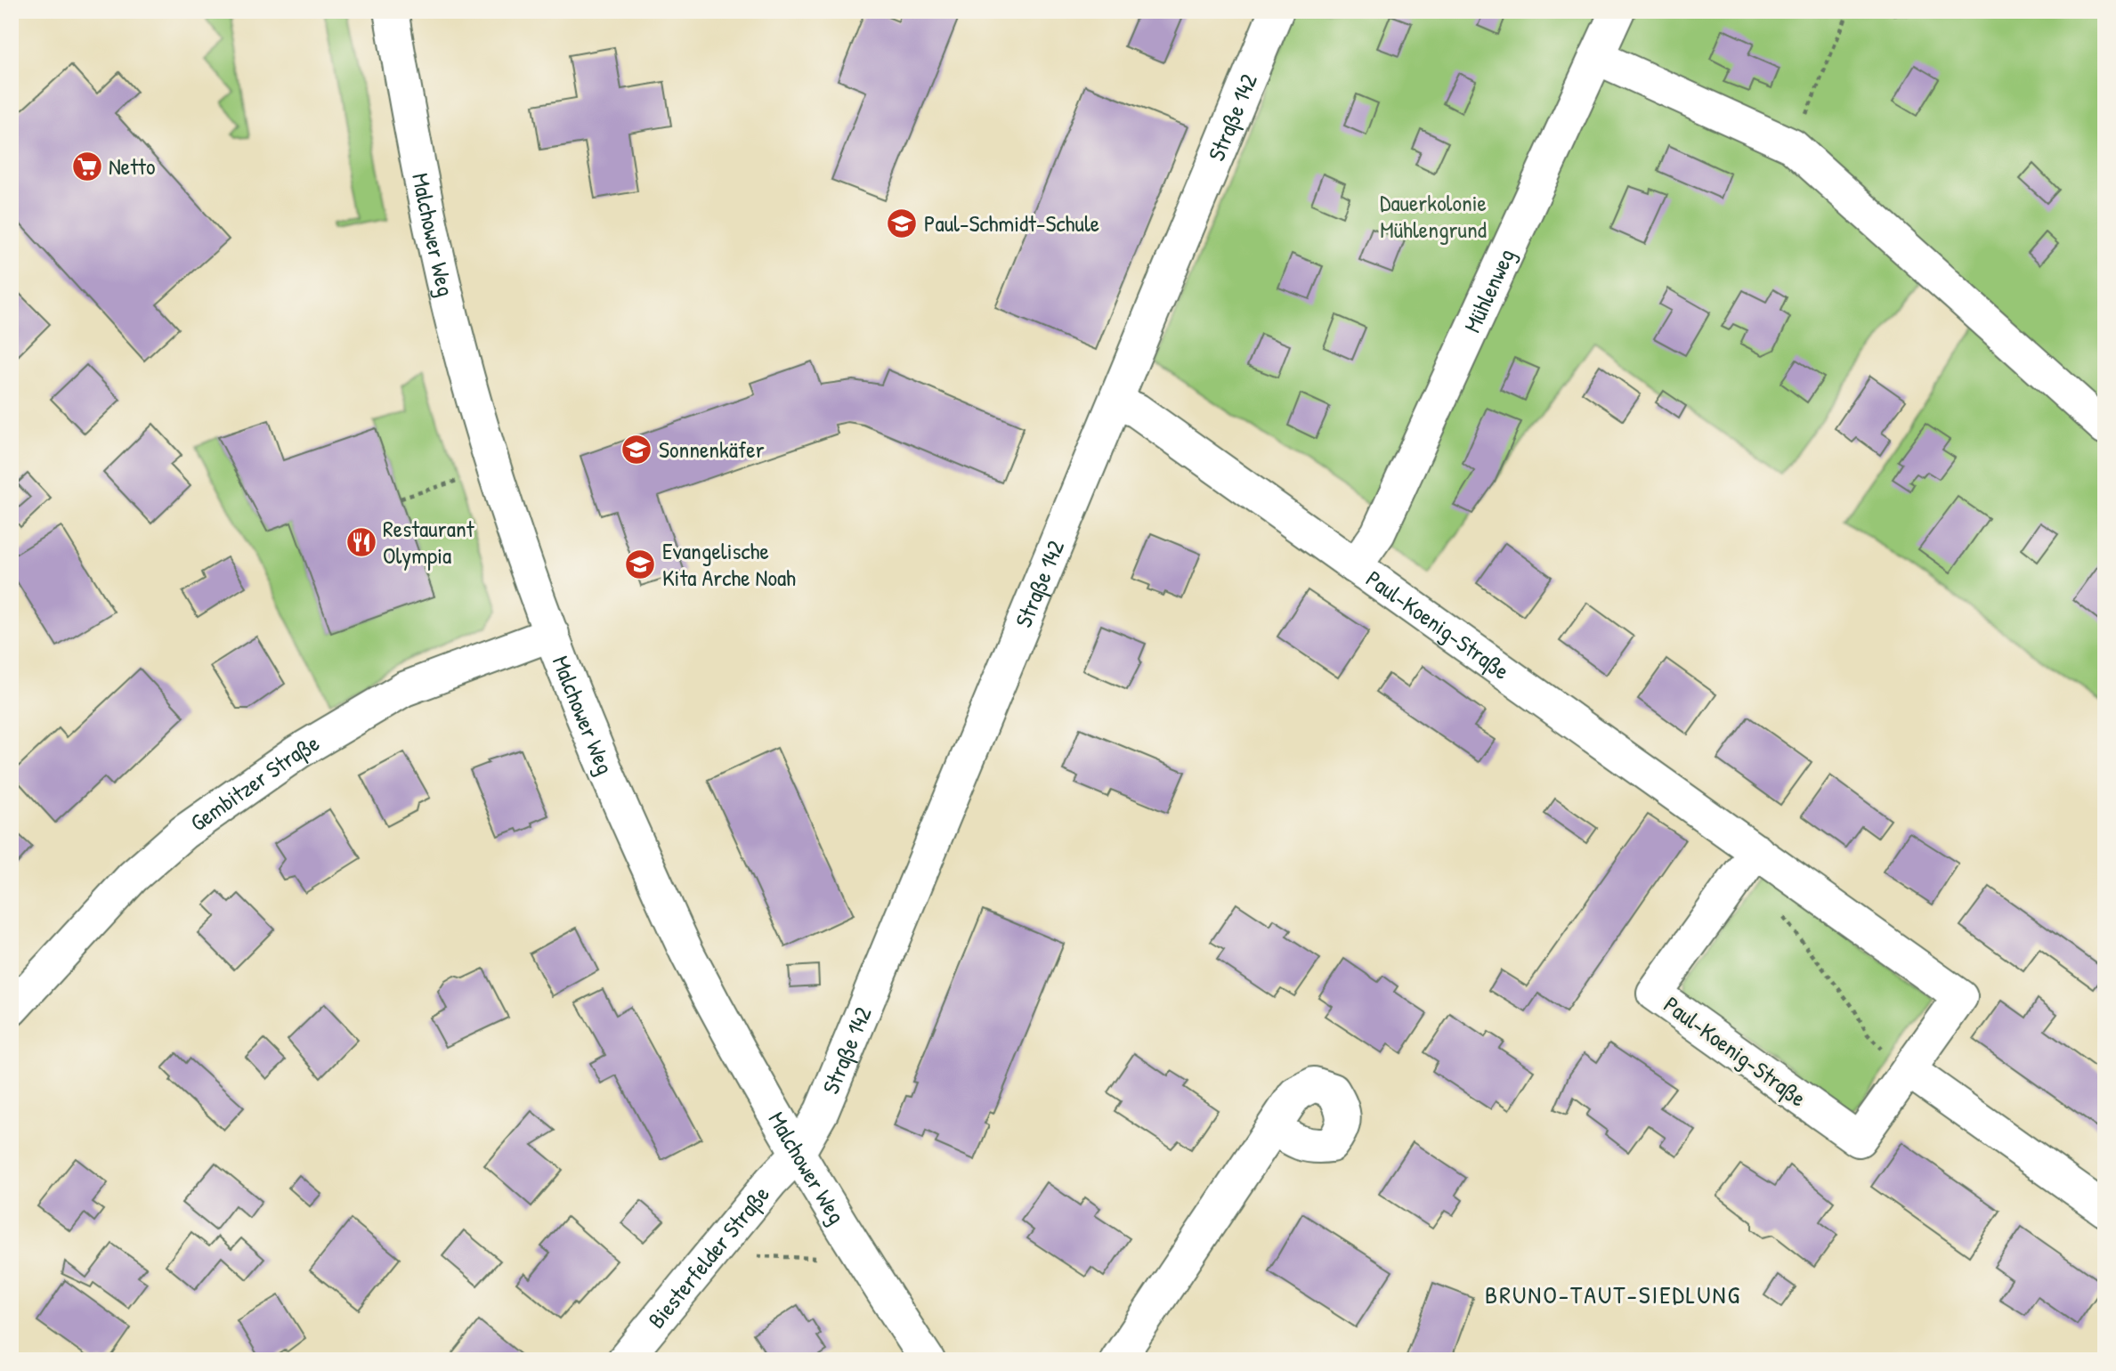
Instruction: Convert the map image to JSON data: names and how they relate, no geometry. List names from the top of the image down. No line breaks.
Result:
{"streets":{"street":["Straße 142","Malchower Weg","Mühlenweg","Paul-Koenig-Straße","Gembitzer Straße","Biesterfelder Straße"]},"crossings":[["Straße 142","Malchower Weg"],["Straße 142","Paul-Koenig-Straße"],["Straße 142","Biesterfelder Straße"],["Malchower Weg","Gembitzer Straße"],["Malchower Weg","Biesterfelder Straße"],["Mühlenweg","Paul-Koenig-Straße"]],"districts":["BRUNO-TAUT-SIEDLUNG"],"parks":["Dauerkolonie Mühlengrund"],"places":{"supermarket":["Netto"],"school or university":["Paul-Schmidt-Schule","Sonnenkäfer","Evangelische Kita Arche Noah"],"restaurant":["Restaurant Olympia"]}}
